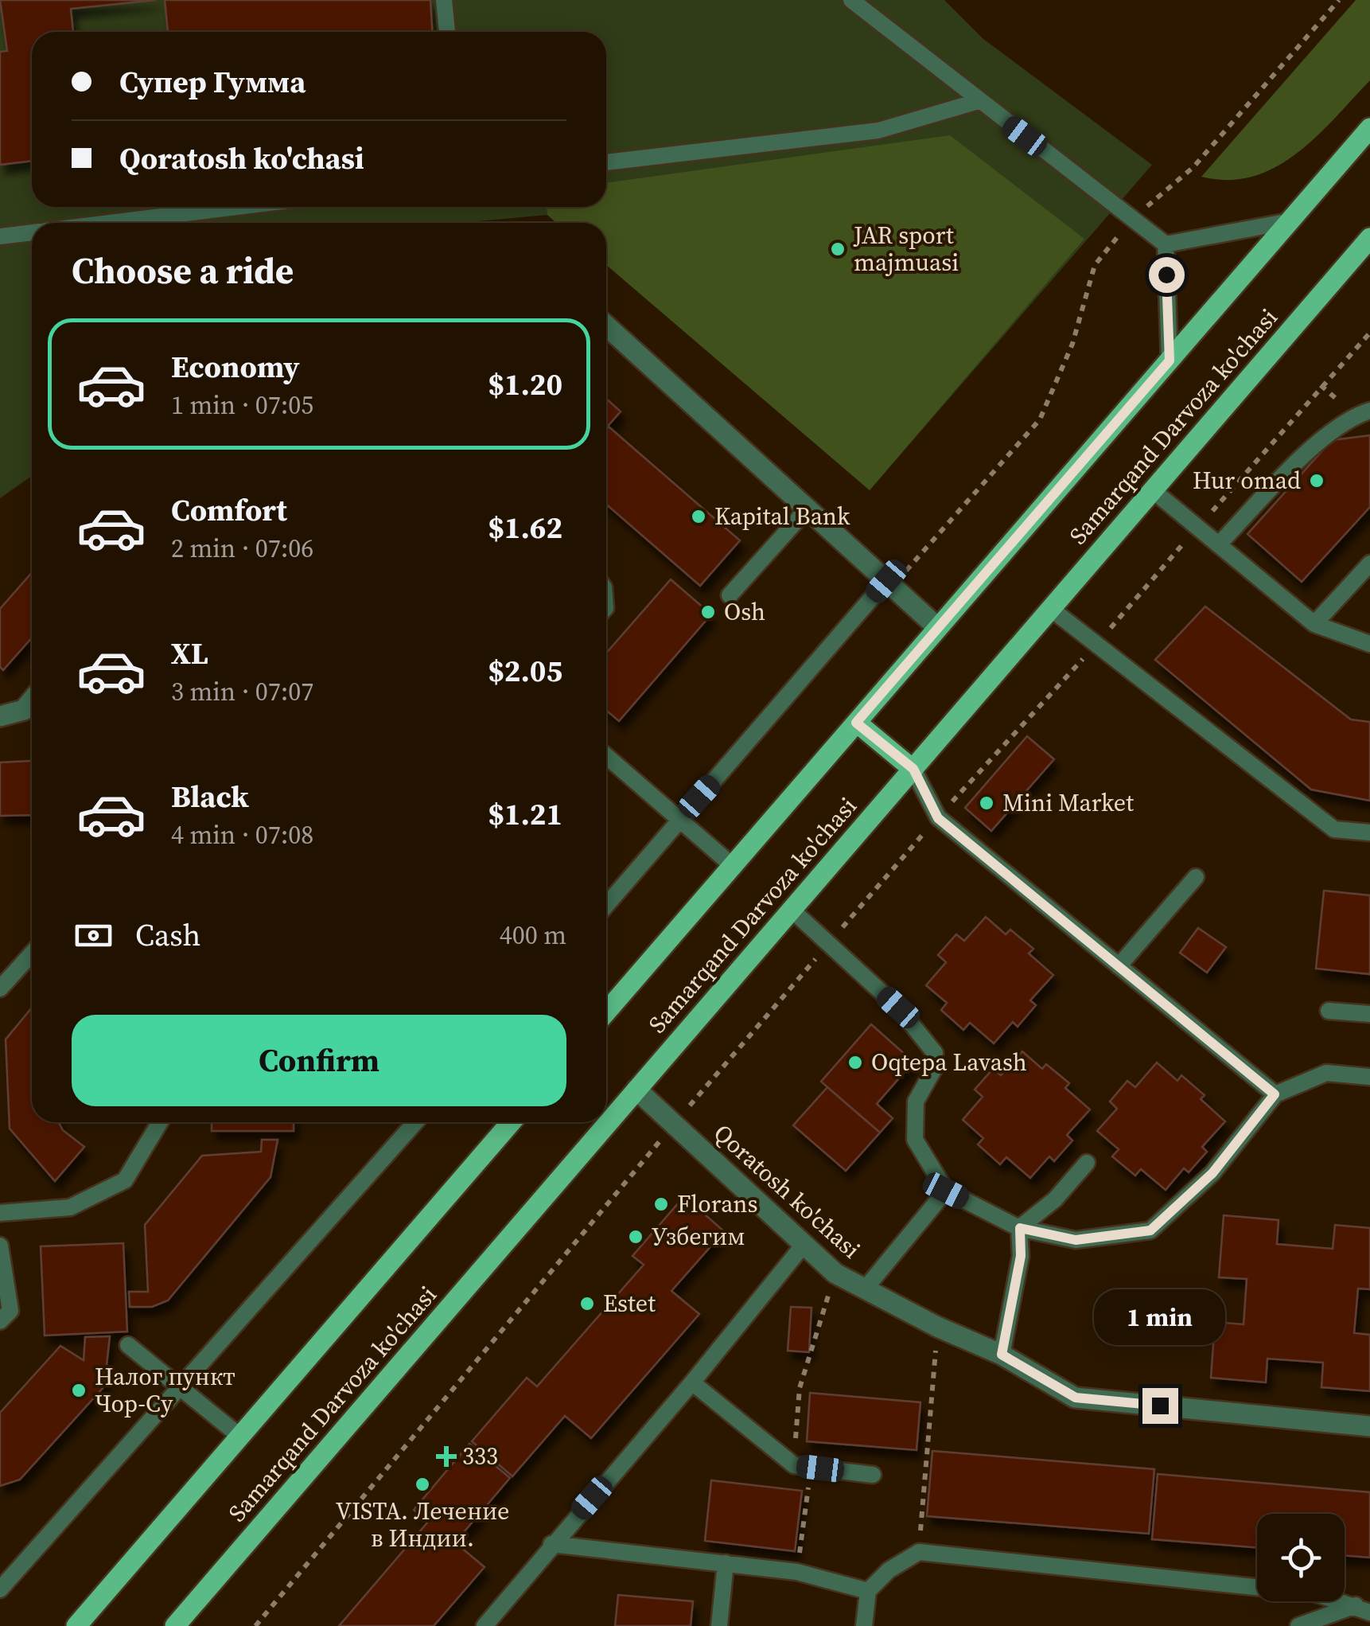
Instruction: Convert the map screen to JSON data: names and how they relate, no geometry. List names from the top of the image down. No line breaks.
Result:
{"streets":{"main road":["Samarqand Darvoza ko'chasi"],"street":["Qoratosh ko'chasi"]},"crossings":[["Samarqand Darvoza ko'chasi","Qoratosh ko'chasi"]],"places":{"other":["JAR sport majmuasi","Hur omad","Kapital Bank","Osh","Mini Market","Oqtepa Lavash","Florans","Узбегим","Estet","Налог пункт Чор-Су","VISTA. Лечение в Индии."],"health":["333"]},"page":{"banner":["Супер Гумма","Qoratosh ko'chasi"],"heading":"Choose a ride","list":[{"name":"Economy","note":"1 min · 07:05","value":"$1.20"},{"name":"Comfort","note":"2 min · 07:06","value":"$1.62"},{"name":"XL","note":"3 min · 07:07","value":"$2.05"},{"name":"Black","note":"4 min · 07:08","value":"$1.21"}],"pay":["Cash","400 m"],"buttons":"Confirm","bubble":"1 min"}}
